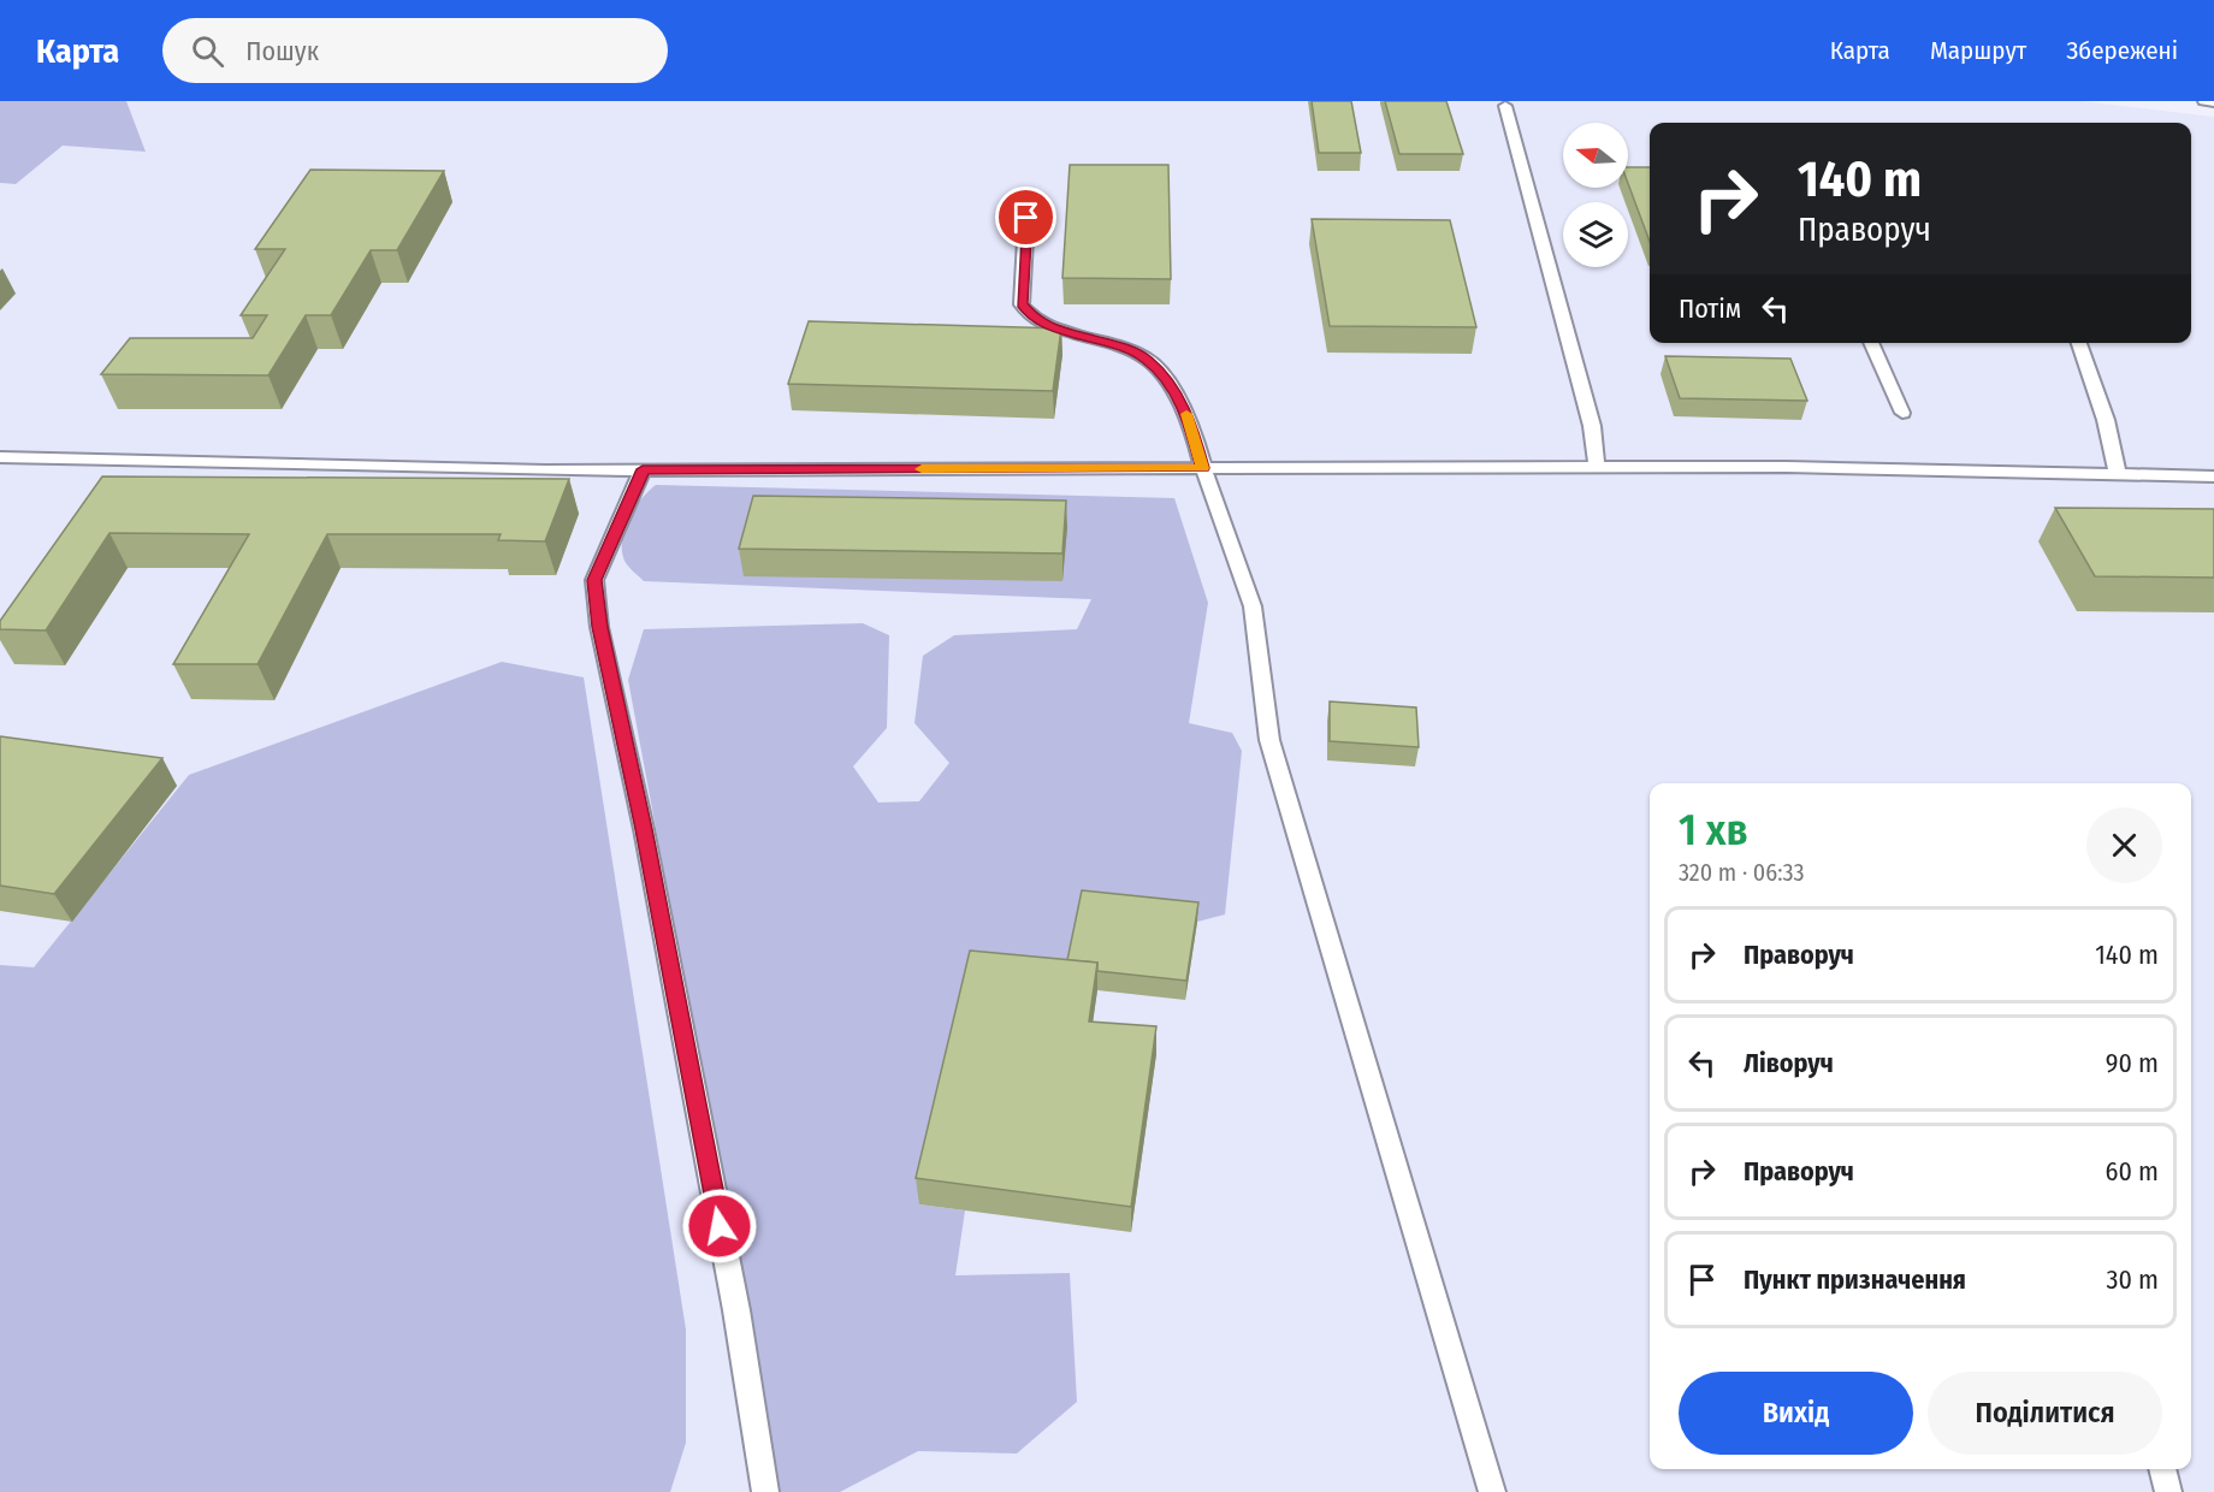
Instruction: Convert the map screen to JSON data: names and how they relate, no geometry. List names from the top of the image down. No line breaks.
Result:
{"north":"left","page":{"header":"Карта","search":"Пошук","nav":["Карта","Маршрут","Збережені"],"turn":["140 m","Праворуч"],"then":"Потім","heading":["1 хв","320 m · 06:33"],"list":[{"name":"Праворуч","value":"140 m"},{"name":"Ліворуч","value":"90 m"},{"name":"Праворуч","value":"60 m"},{"name":"Пункт призначення","value":"30 m"}],"buttons":["Вихід","Поділитися"]}}
